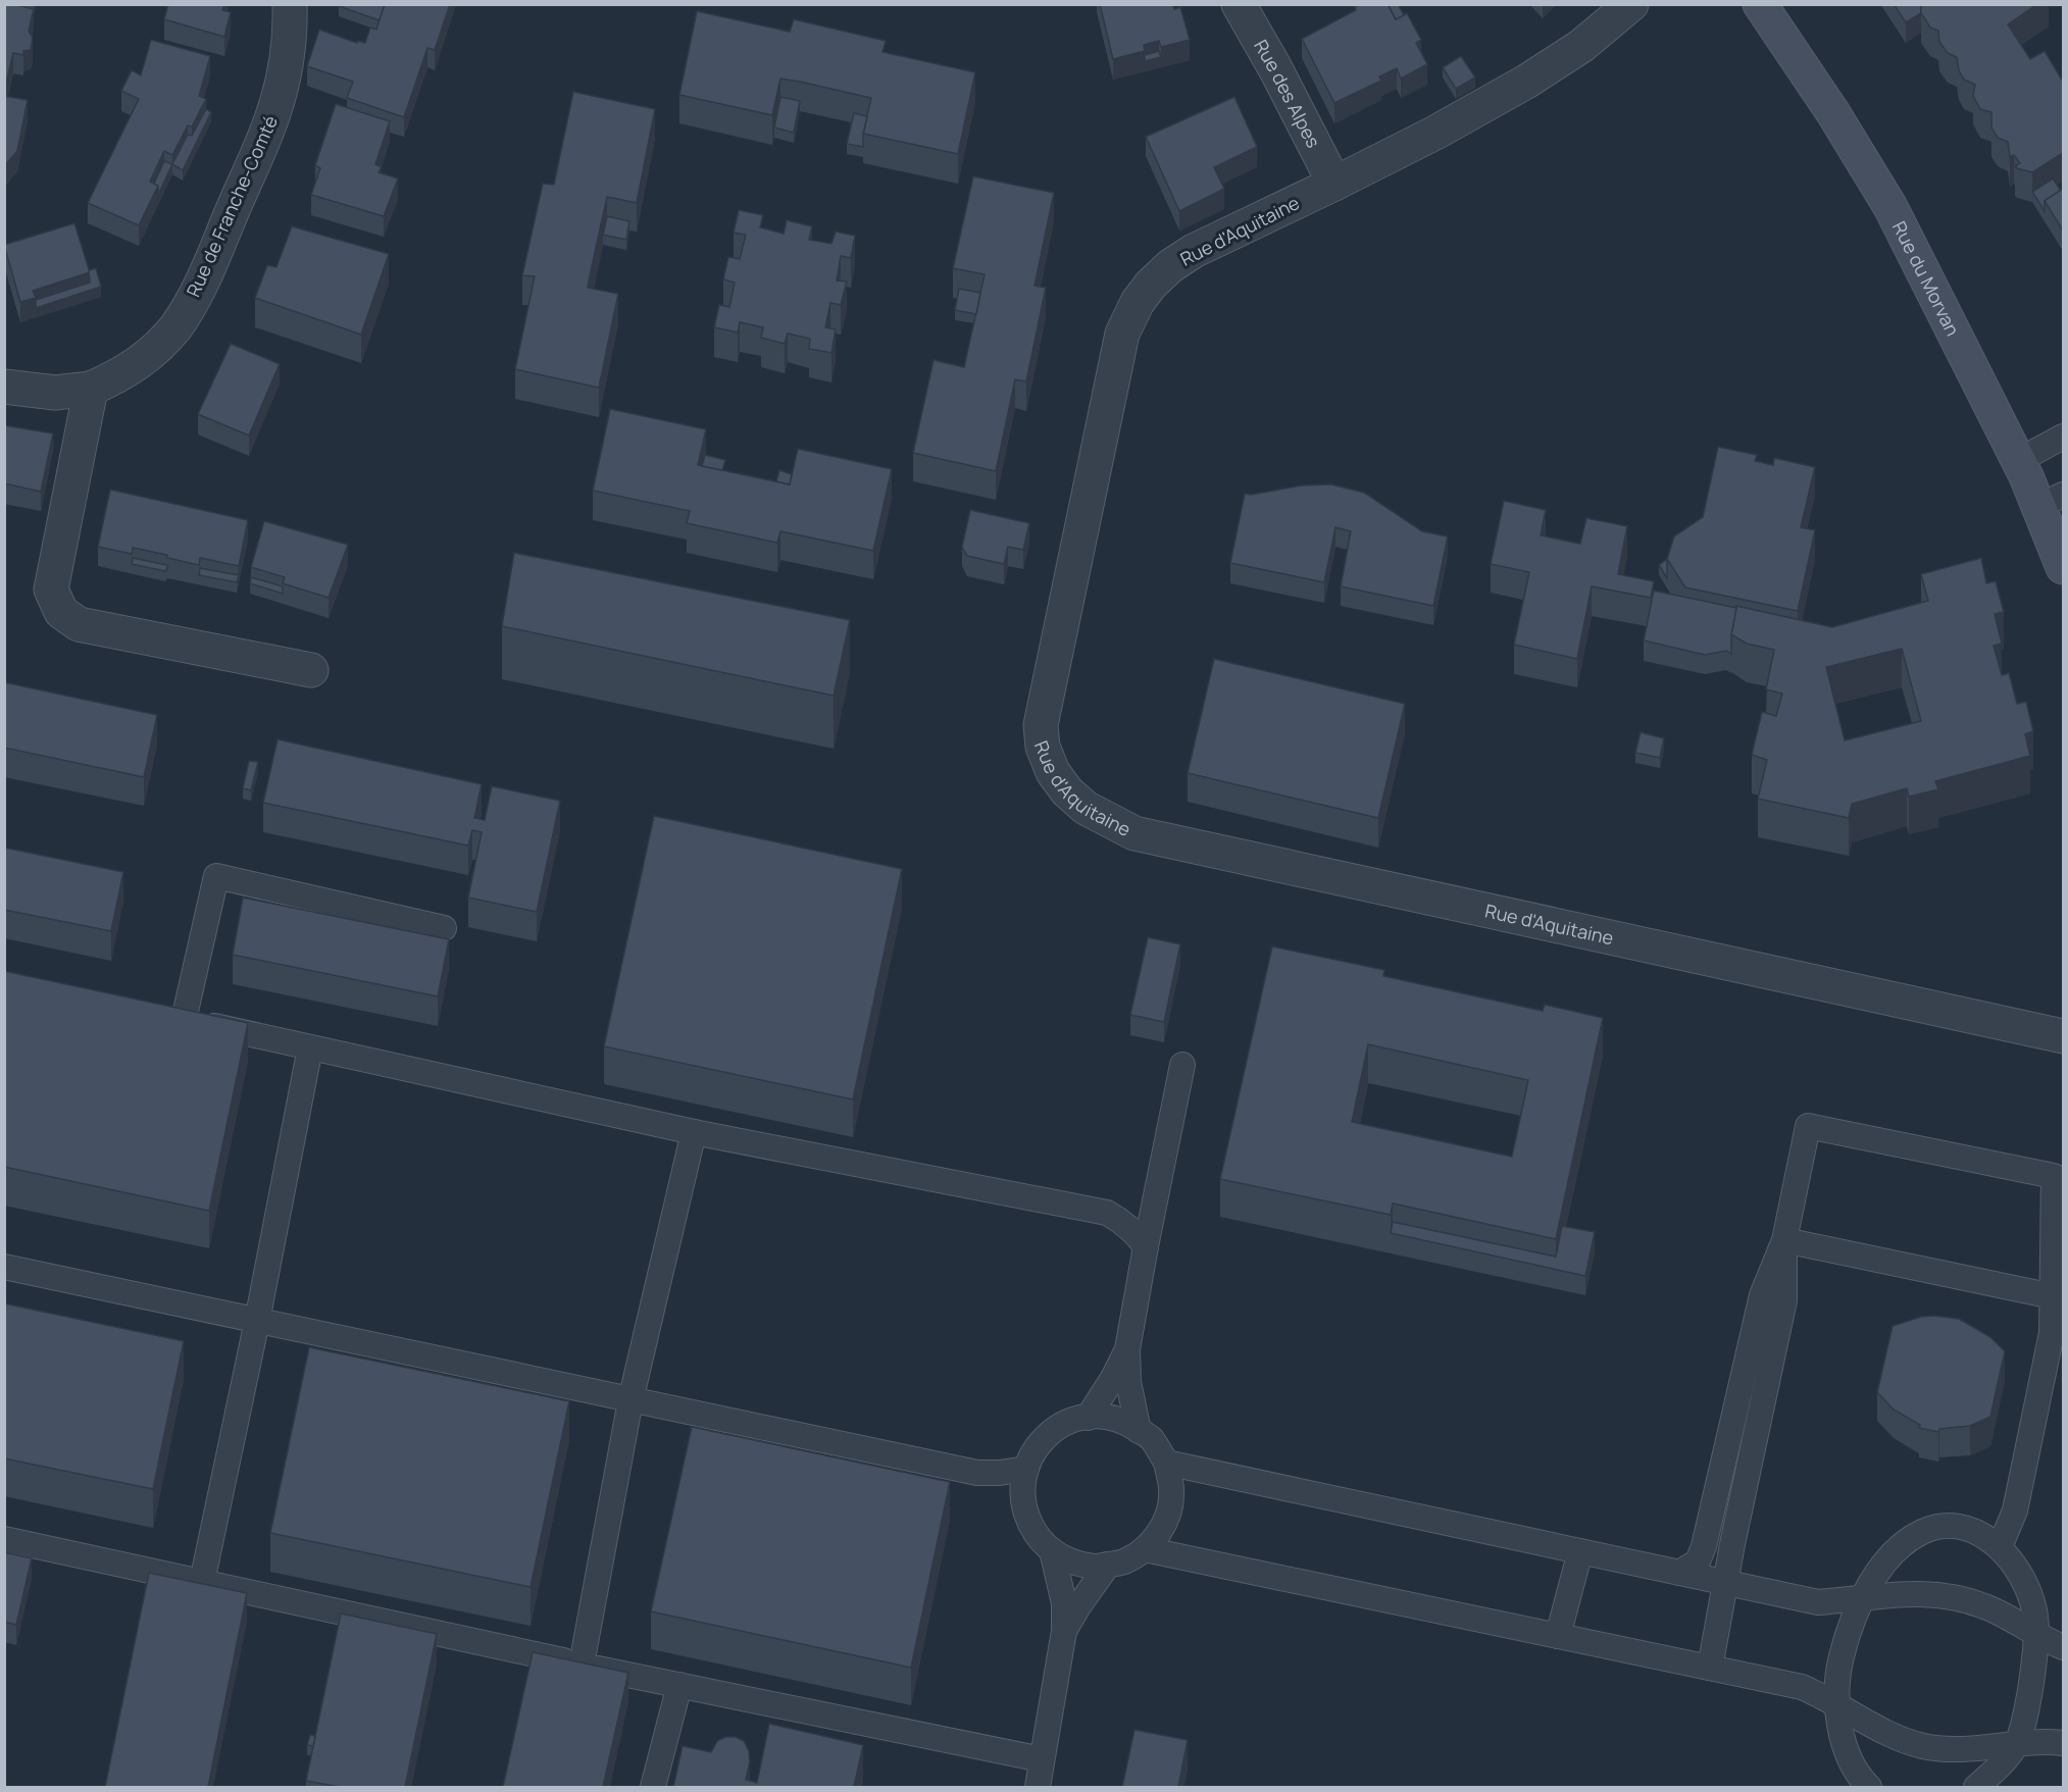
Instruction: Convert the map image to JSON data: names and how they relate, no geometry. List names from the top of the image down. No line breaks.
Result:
{"streets":{"street":["Rue des Alpes","Rue de Franche-Comté","Rue d'Aquitaine","Rue du Morvan"]},"crossings":[["Rue des Alpes","Rue d'Aquitaine"]]}
